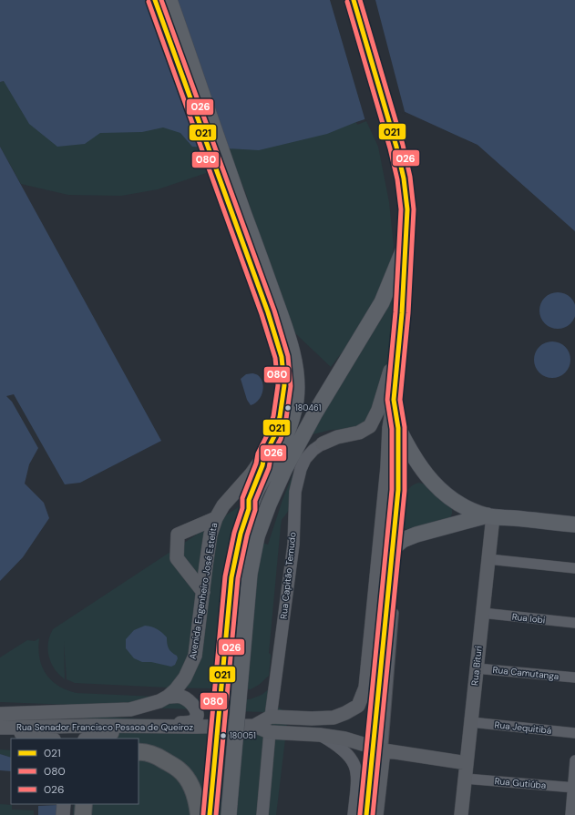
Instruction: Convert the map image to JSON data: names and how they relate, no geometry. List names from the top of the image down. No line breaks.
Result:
{"streets":{"main road":["Avenida Engenheiro José Estelita","Rua Bituri","Rua Senador Francisco Pessoa de Queiroz"],"street":["Rua Capitão Temudo","Rua Iobi","Rua Camutanga","Rua Jequitibá","Rua Gutiúba"]},"crossings":[["Rua Iobi","Rua Bituri"],["Rua Bituri","Rua Camutanga"],["Rua Bituri","Rua Jequitibá"],["Rua Bituri","Rua Gutiúba"]],"places":["180461","180051"],"lines":["transit line 021","transit line 026","transit line 080"],"legend":["021","080","026"]}
